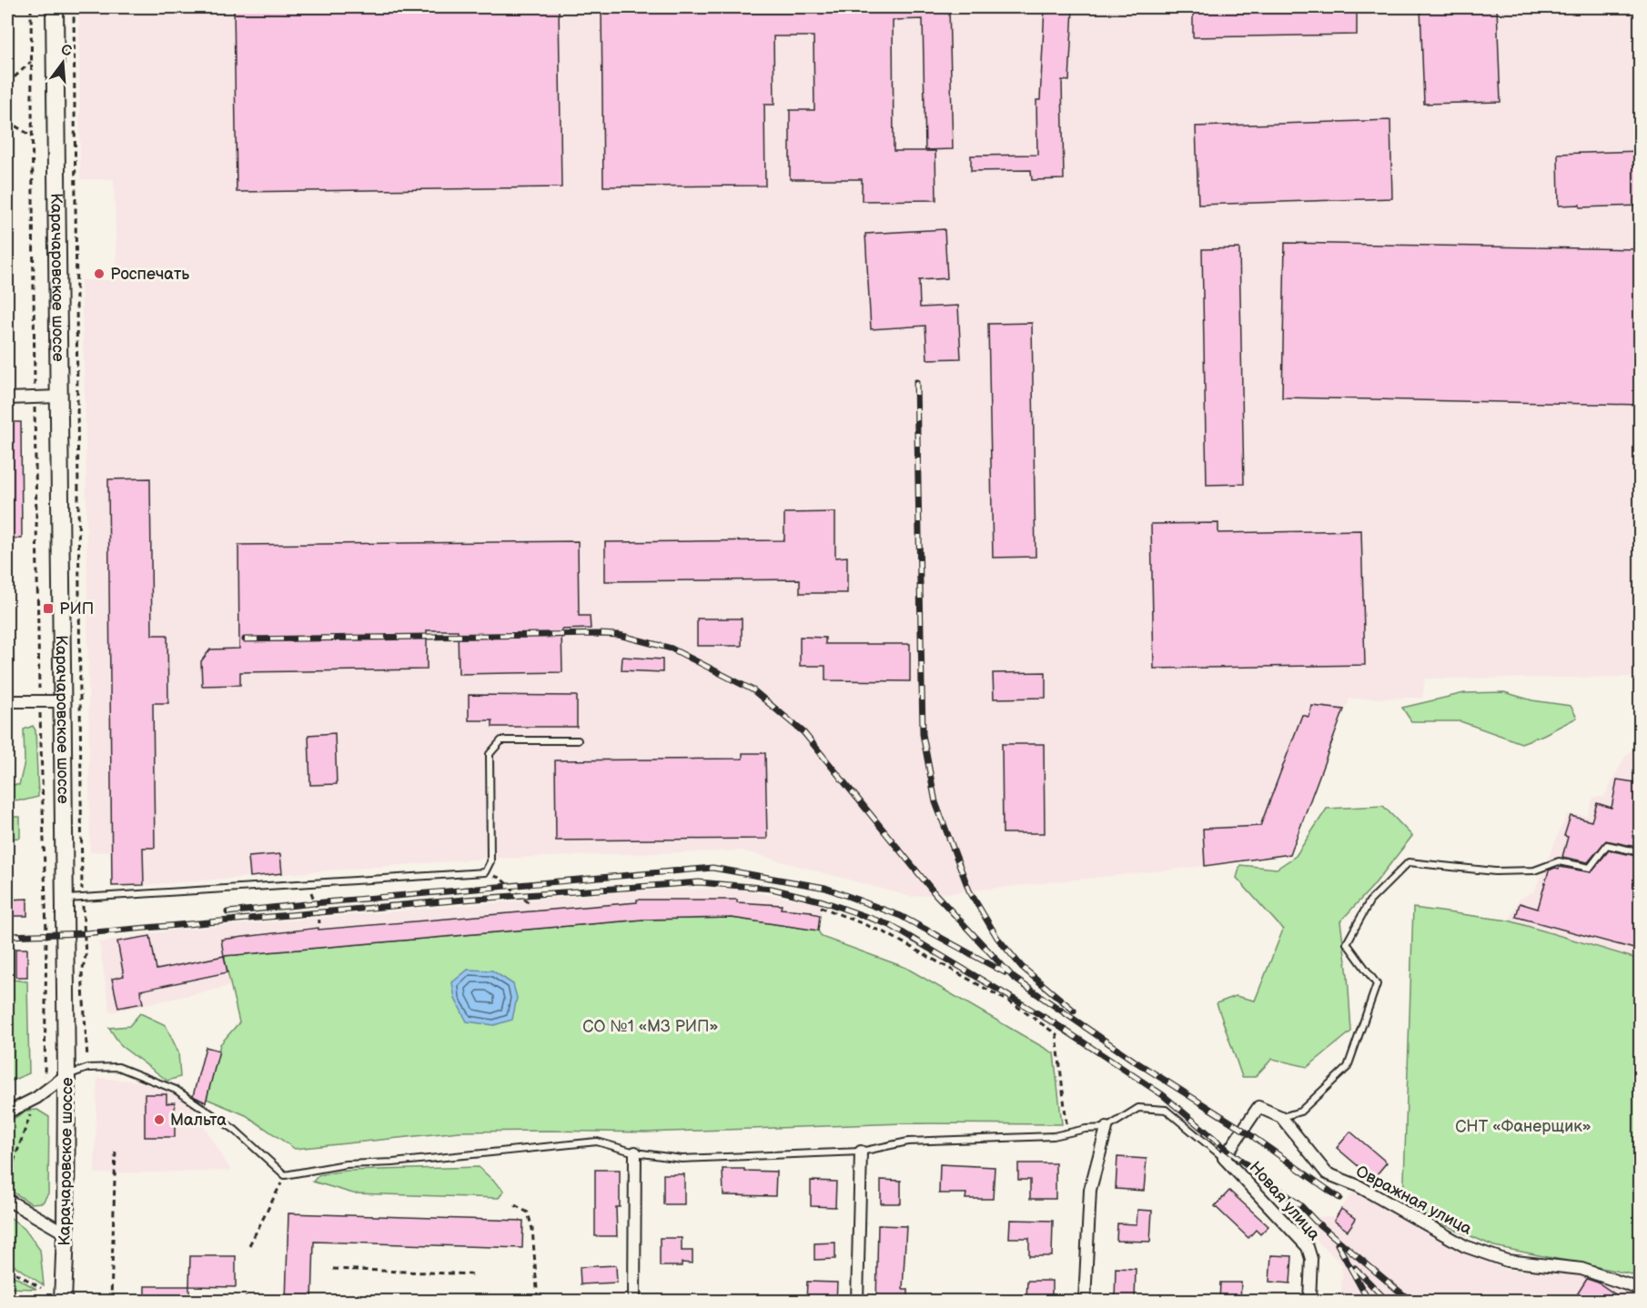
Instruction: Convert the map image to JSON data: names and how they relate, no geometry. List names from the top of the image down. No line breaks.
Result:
{"streets":{"street":["Карачаровское шоссе","Овражная улица","Новая улица"]},"parks":["СО №1 «МЗ РИП»","СНТ «Фанерщик»"],"places":{"other":["Роспечать","Мальта"],"transit":["РИП"]},"north":"top"}
